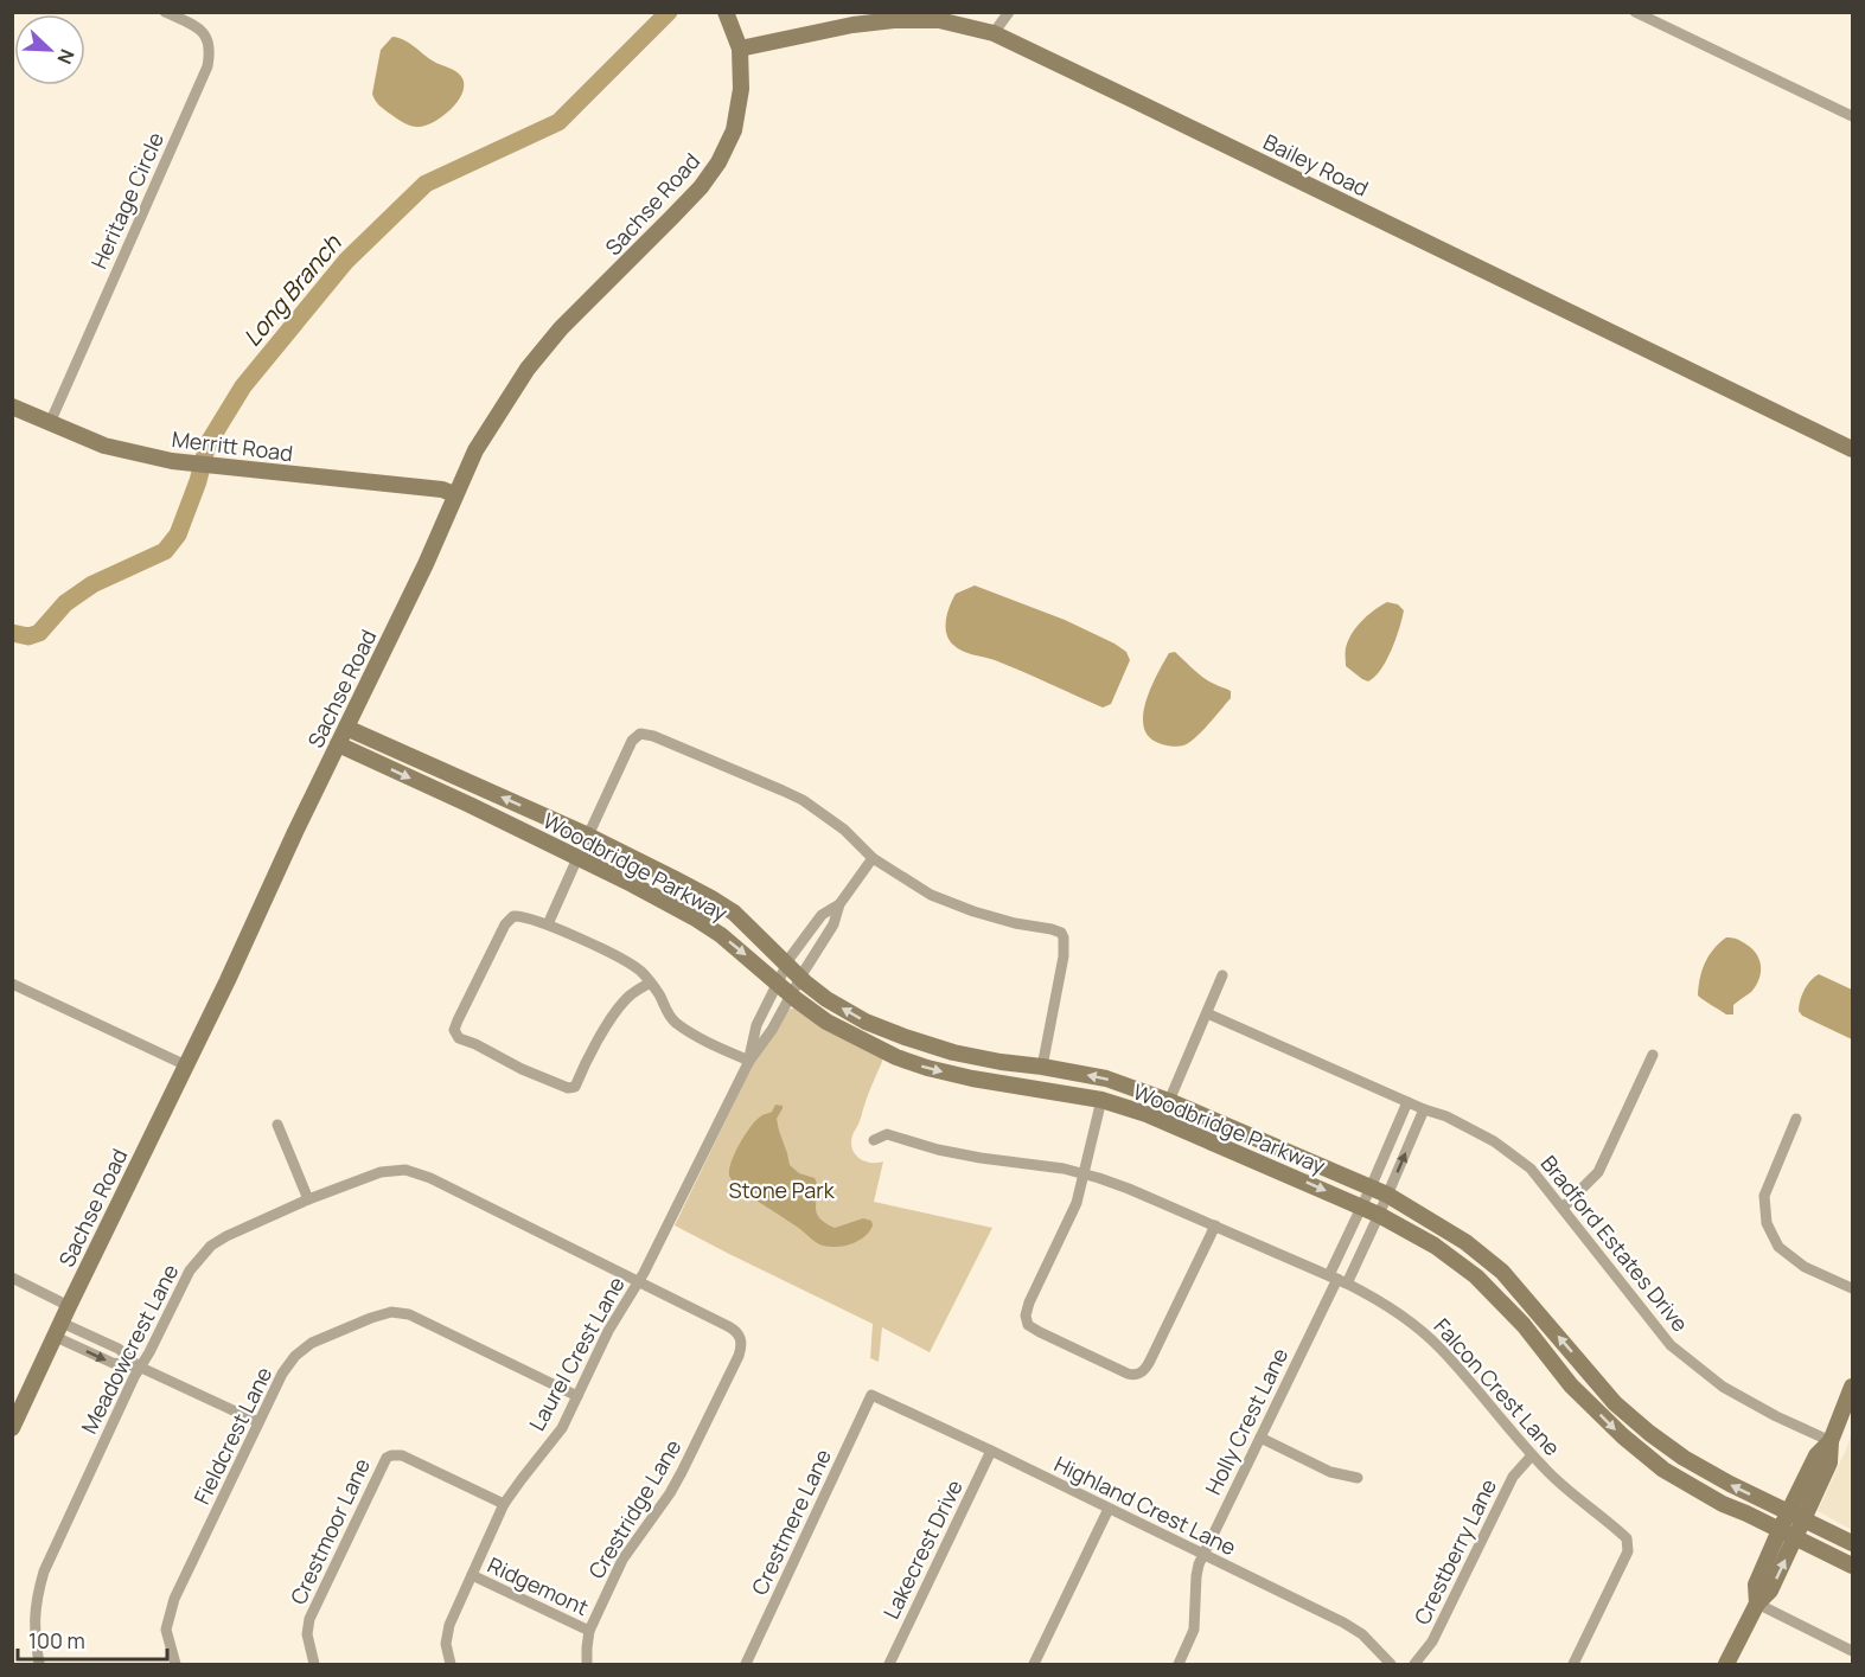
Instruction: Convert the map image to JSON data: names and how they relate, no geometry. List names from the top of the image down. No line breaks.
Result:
{"streets":{"main road":["Bailey Road","Sachse Road","Merritt Road","Woodbridge Parkway"],"street":["Heritage Circle","Bradford Estates Drive","Meadowcrest Lane","Laurel Crest Lane","Falcon Crest Lane","Holly Crest Lane","Fieldcrest Lane","Highland Crest Lane","Crestridge Lane","Crestmere Lane","Crestmoor Lane","Lakecrest Drive","Crestberry Lane","Ridgemont"]},"crossings":[["Bailey Road","Sachse Road"],["Heritage Circle","Merritt Road"],["Sachse Road","Merritt Road"],["Sachse Road","Woodbridge Parkway"],["Woodbridge Parkway","Laurel Crest Lane"],["Woodbridge Parkway","Holly Crest Lane"],["Bradford Estates Drive","Holly Crest Lane"],["Meadowcrest Lane","Laurel Crest Lane"],["Meadowcrest Lane","Crestridge Lane"],["Laurel Crest Lane","Fieldcrest Lane"],["Laurel Crest Lane","Crestmoor Lane"],["Laurel Crest Lane","Ridgemont"],["Falcon Crest Lane","Holly Crest Lane"],["Falcon Crest Lane","Crestberry Lane"],["Holly Crest Lane","Highland Crest Lane"],["Highland Crest Lane","Crestmere Lane"],["Highland Crest Lane","Lakecrest Drive"],["Crestridge Lane","Ridgemont"]],"water":["Long Branch"],"parks":["Stone Park"],"scale_bar":"100 m","north":"bottom right"}
